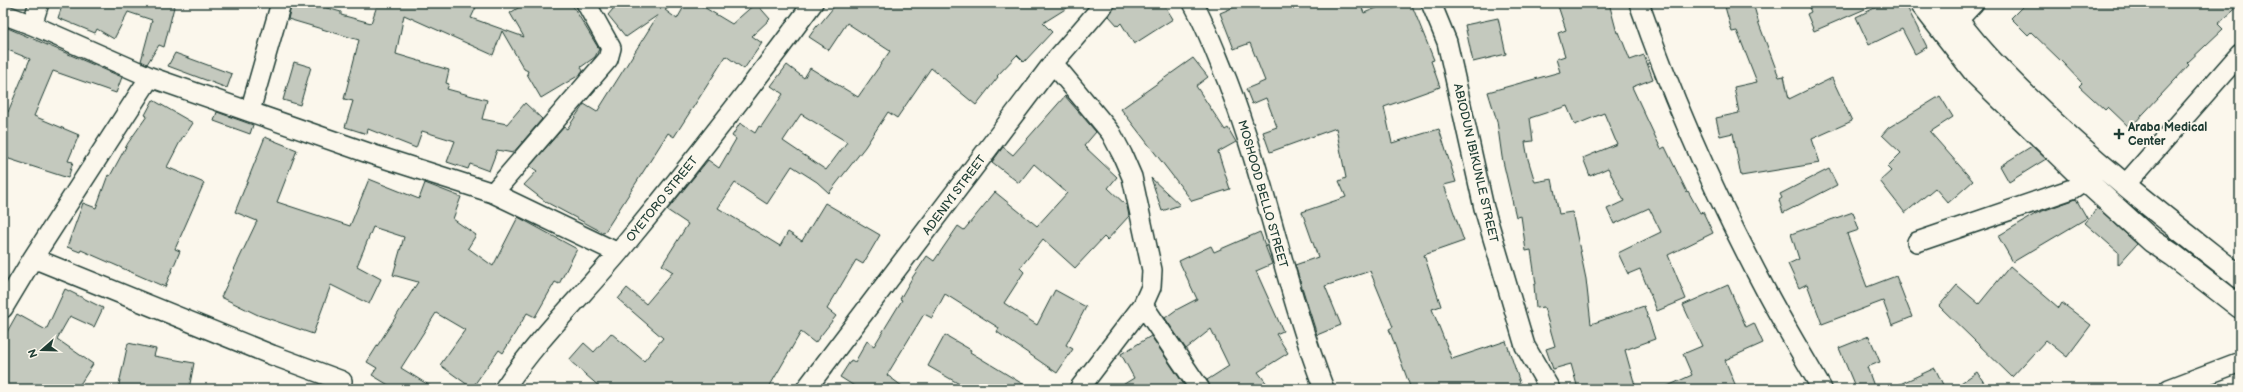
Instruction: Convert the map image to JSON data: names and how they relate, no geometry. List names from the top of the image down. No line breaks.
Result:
{"streets":{"street":["ABIODUN IBIKUNLE STREET","MOSHOOD BELLO STREET","ADENIYI STREET","OYETORO STREET"]},"places":{"health":["Araba Medical Center"]},"north":"left"}
